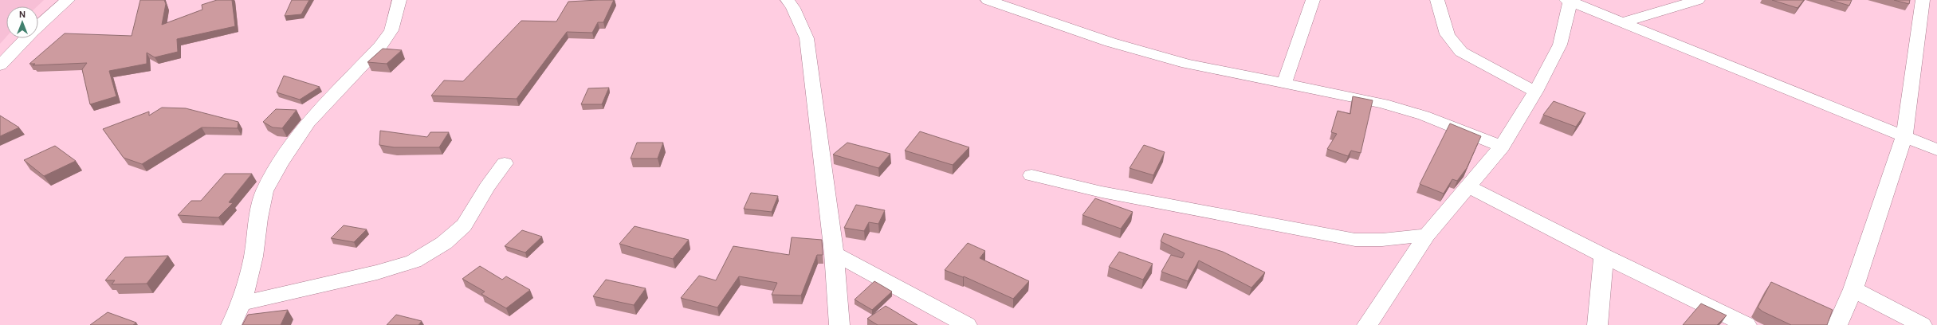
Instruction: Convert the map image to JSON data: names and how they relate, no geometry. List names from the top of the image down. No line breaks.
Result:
{"north":"top"}
